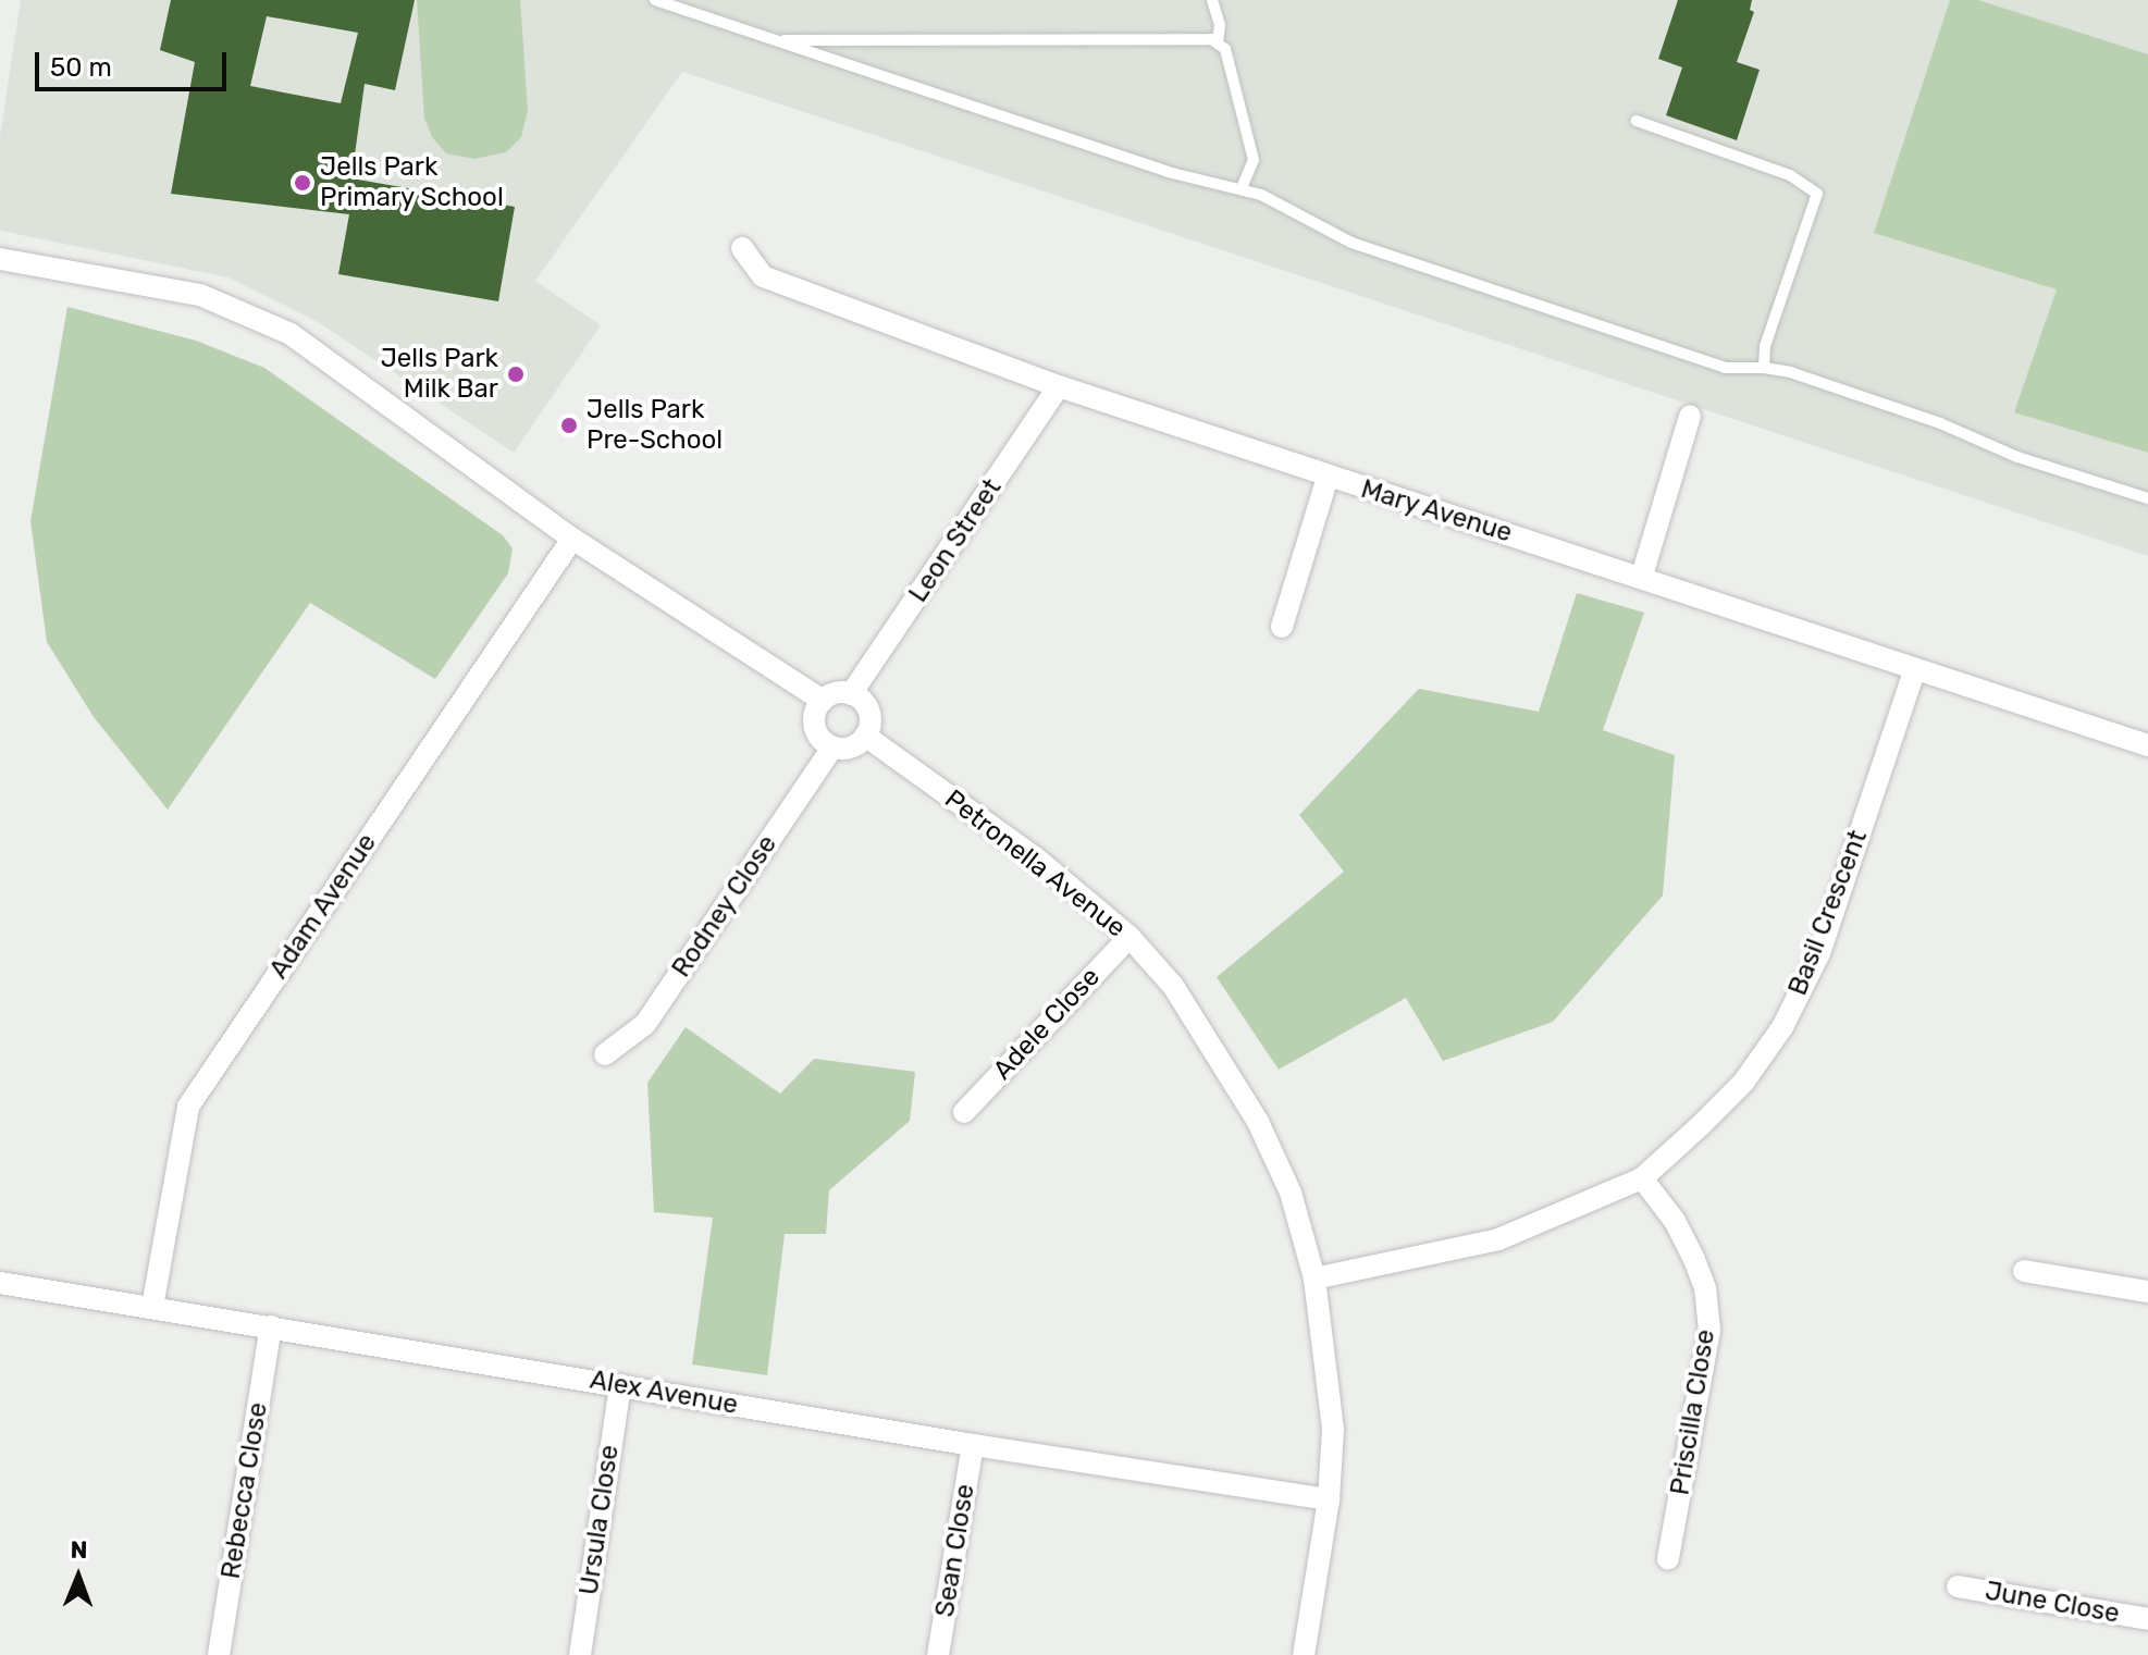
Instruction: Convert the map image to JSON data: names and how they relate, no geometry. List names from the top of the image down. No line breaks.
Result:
{"streets":{"street":["Mary Avenue","Leon Street","Petronella Avenue","Adam Avenue","Rodney Close","Basil Crescent","Adele Close","Alex Avenue","Priscilla Close","Rebecca Close","Ursula Close","Sean Close","June Close"]},"crossings":[["Mary Avenue","Leon Street"],["Mary Avenue","Basil Crescent"],["Leon Street","Petronella Avenue"],["Leon Street","Rodney Close"],["Petronella Avenue","Rodney Close"],["Petronella Avenue","Basil Crescent"],["Petronella Avenue","Adele Close"],["Petronella Avenue","Alex Avenue"],["Adam Avenue","Alex Avenue"],["Basil Crescent","Priscilla Close"],["Alex Avenue","Rebecca Close"],["Alex Avenue","Ursula Close"],["Alex Avenue","Sean Close"]],"places":["Jells Park Primary School","Jells Park Milk Bar","Jells Park Pre-School"],"scale_bar":"50 m","north":"top"}
